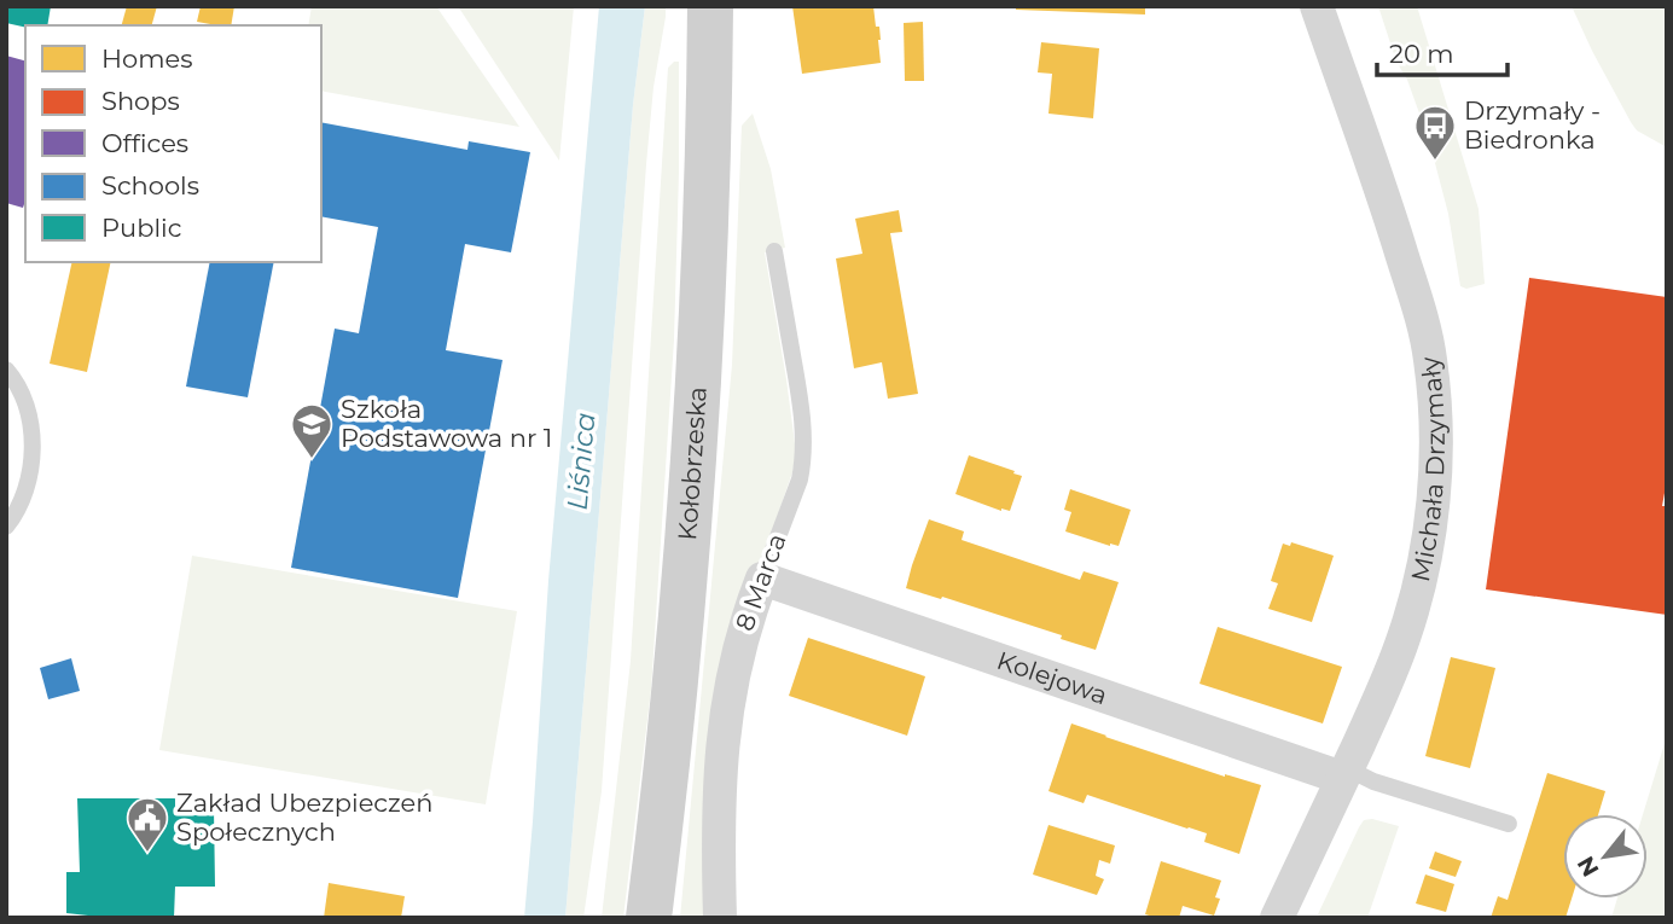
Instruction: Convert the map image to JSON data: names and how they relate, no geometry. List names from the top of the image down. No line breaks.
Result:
{"streets":{"main road":["Kołobrzeska"],"street":["Michała Drzymały","8 Marca","Kolejowa"]},"crossings":[["Michała Drzymały","Kolejowa"],["8 Marca","Kolejowa"]],"water":["Liśnica"],"places":{"bus stop":["Drzymały - Biedronka"],"school or university":["Szkoła Podstawowa nr 1"],"public building":["Zakład Ubezpieczeń Społecznych"]},"legend":["Homes","Shops","Offices","Schools","Public"],"scale_bar":"20 m","north":"bottom left"}
